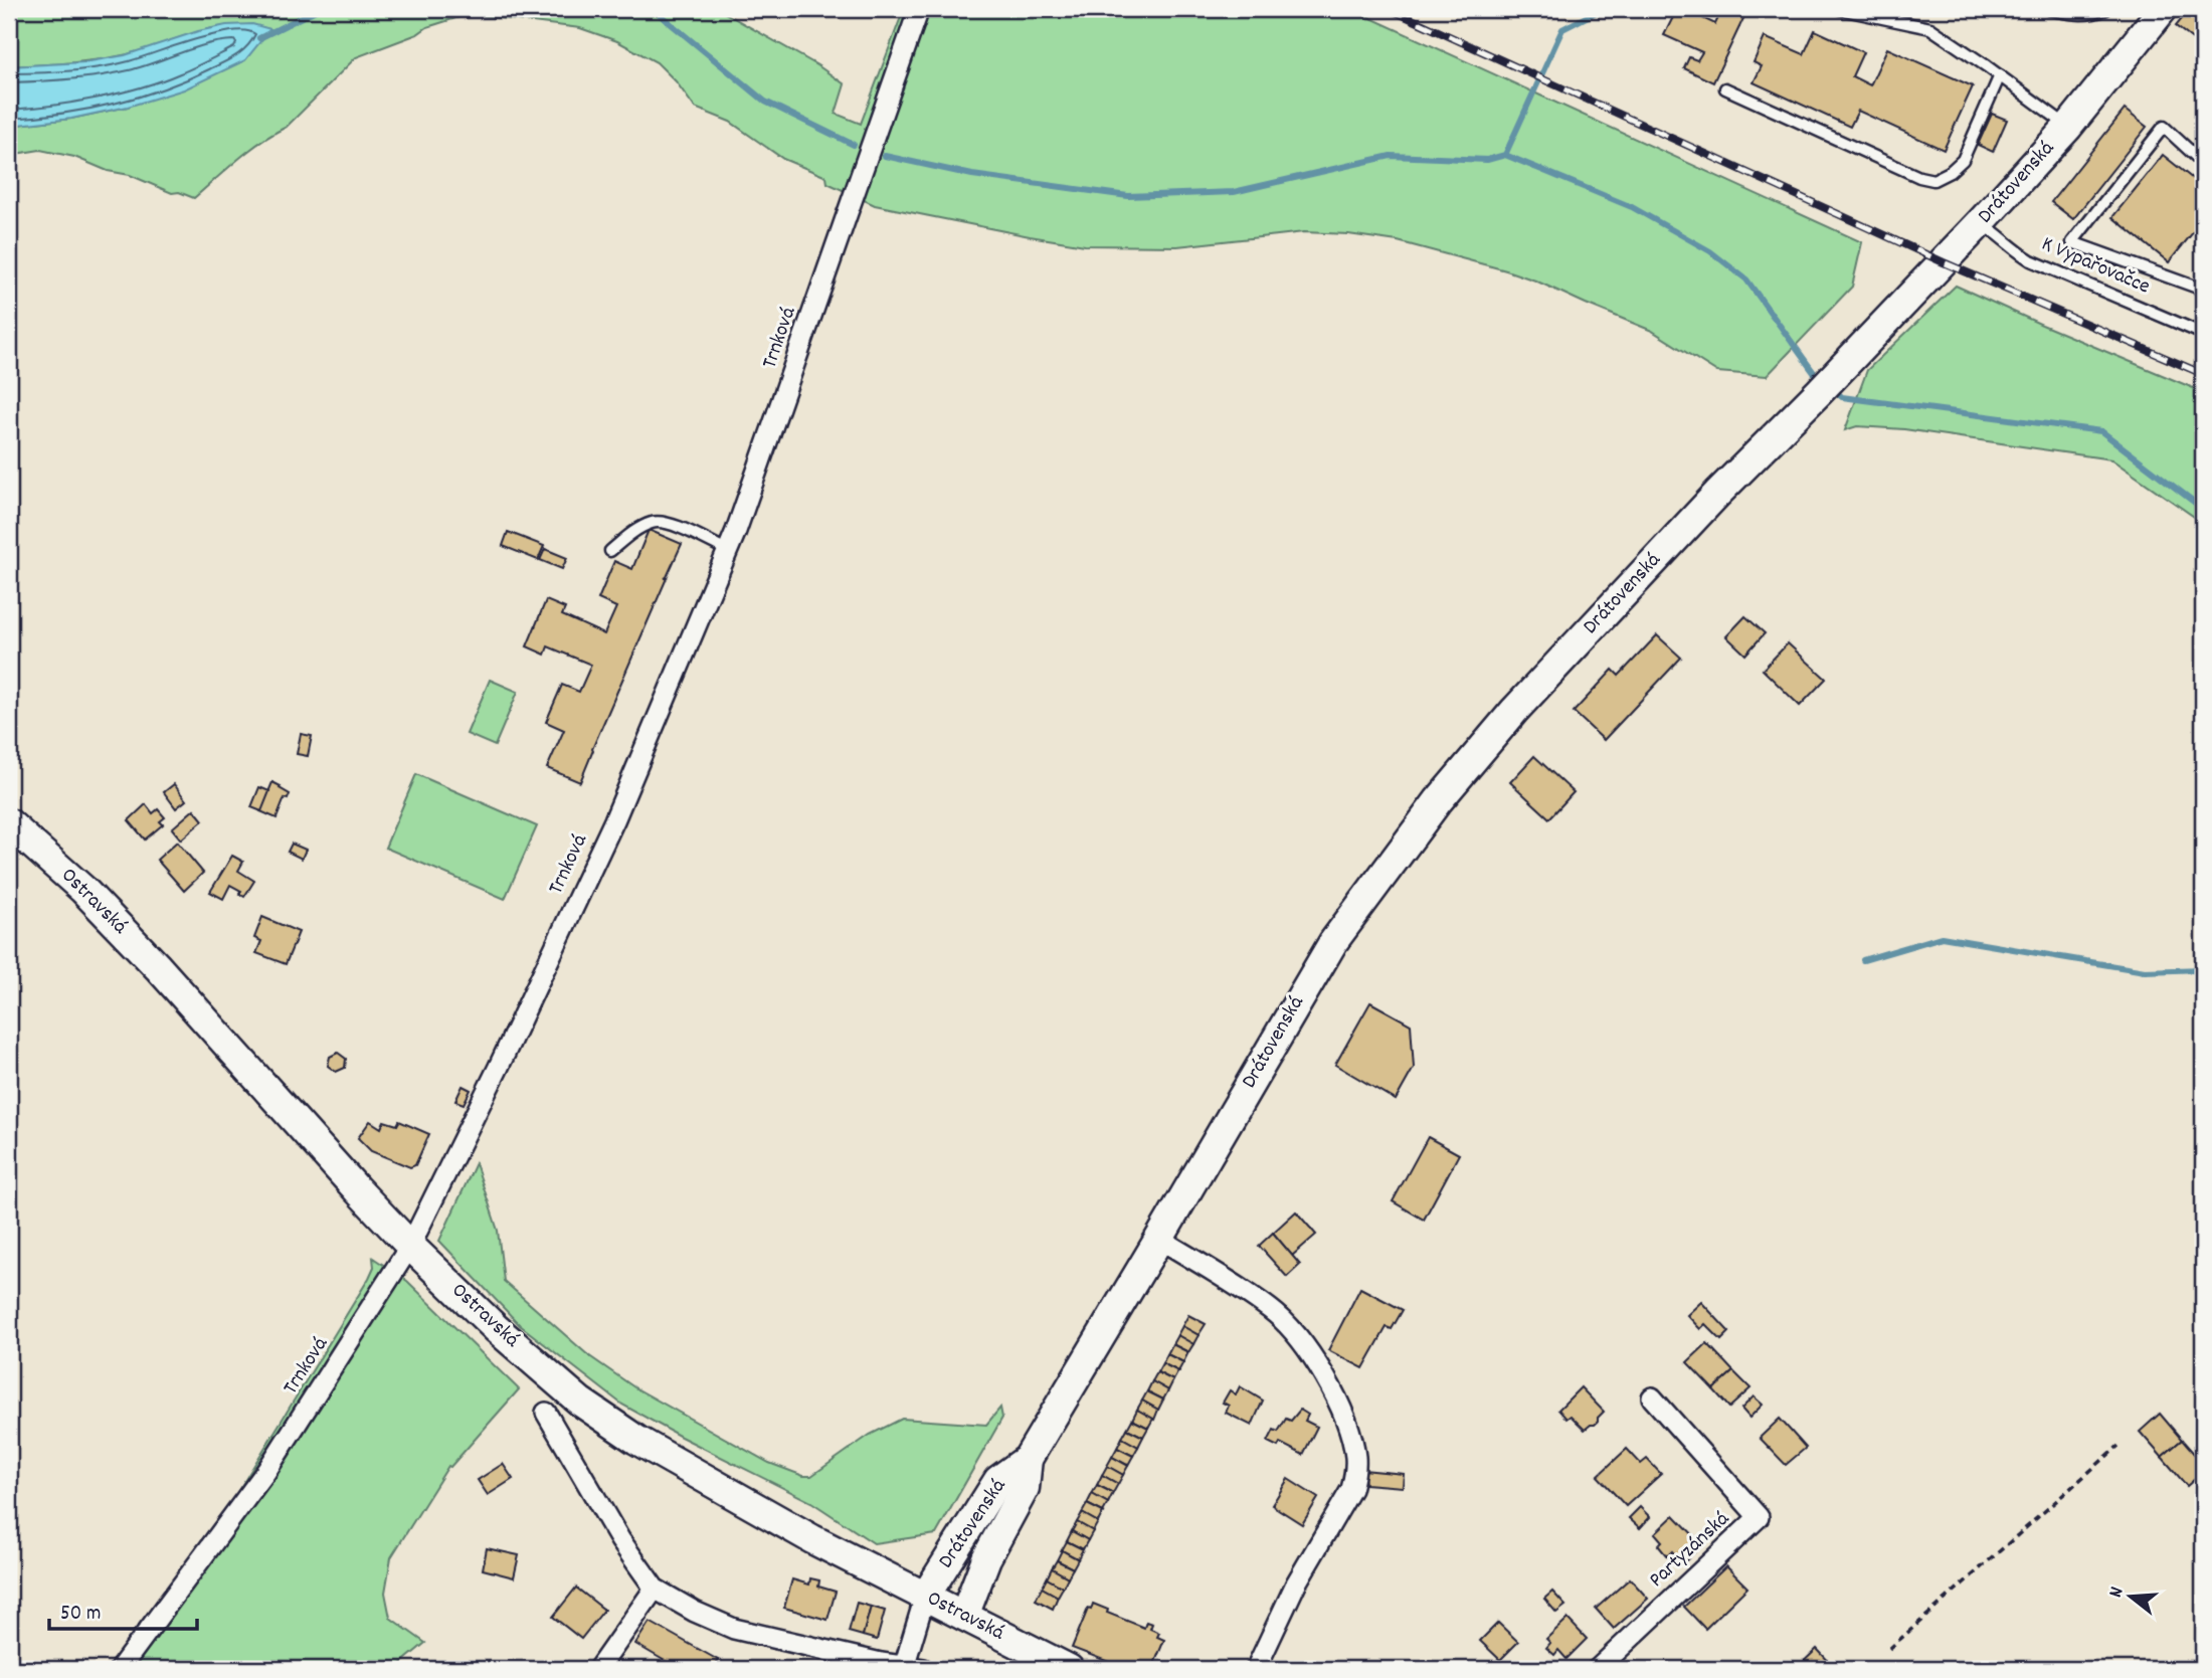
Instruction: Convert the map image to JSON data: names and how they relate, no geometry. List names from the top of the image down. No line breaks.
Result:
{"streets":{"street":["Drátovenská","Trnková","Ostravská","Partyzánská"],"lane":["K Vypařovačce"]},"crossings":[["Drátovenská","K Vypařovačce"],["Drátovenská","Ostravská"],["Trnková","Ostravská"]],"scale_bar":"50 m","north":"left"}
